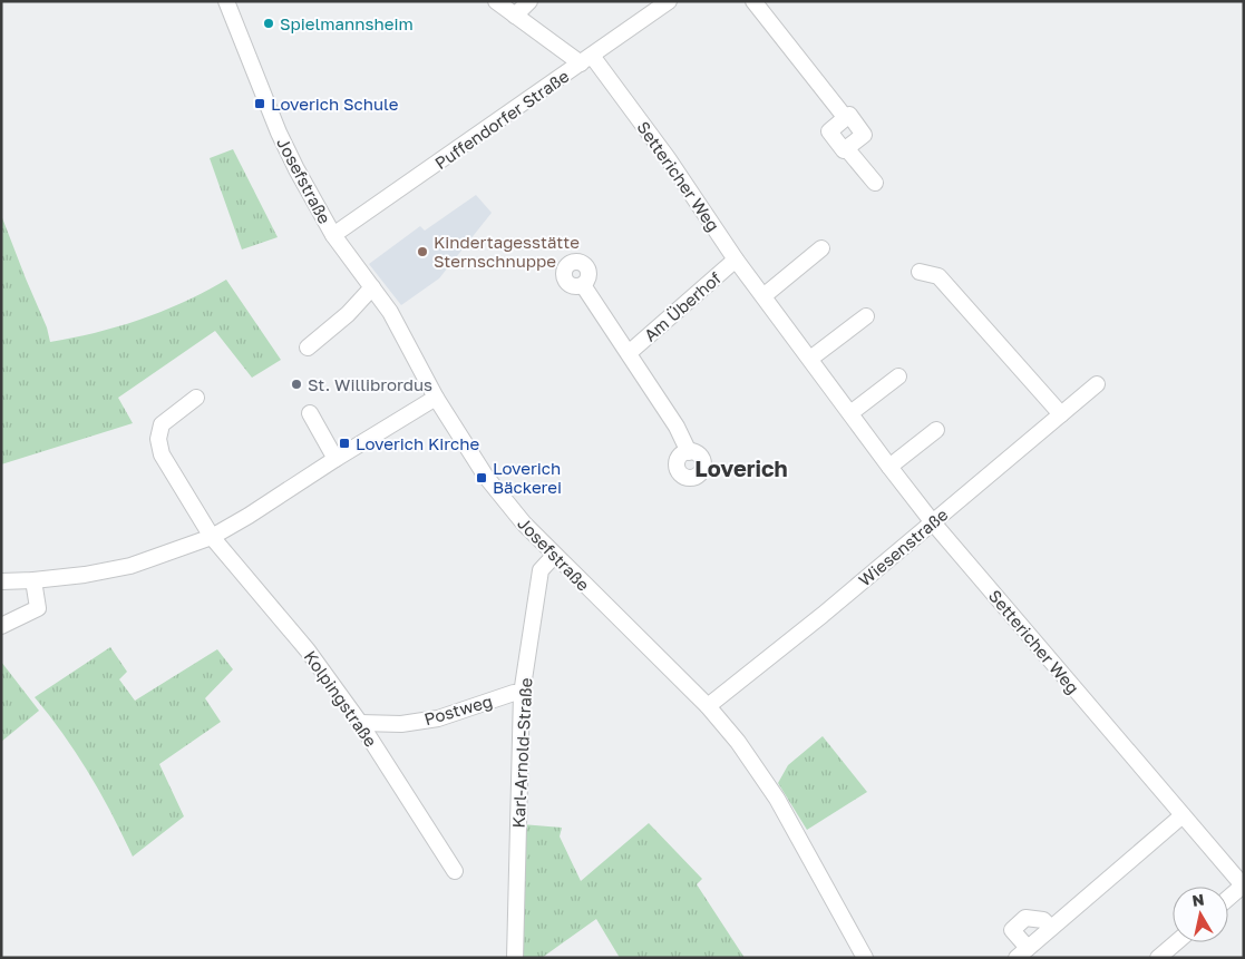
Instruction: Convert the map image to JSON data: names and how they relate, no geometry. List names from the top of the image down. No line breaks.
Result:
{"streets":{"street":["Puffendorfer Straße","Settericher Weg","Josefstraße","Am Überhof","Wiesenstraße","Kolpingstraße","Postweg","Karl-Arnold-Straße"]},"crossings":[["Puffendorfer Straße","Settericher Weg"],["Puffendorfer Straße","Josefstraße"],["Settericher Weg","Am Überhof"],["Settericher Weg","Wiesenstraße"],["Josefstraße","Wiesenstraße"],["Josefstraße","Karl-Arnold-Straße"],["Kolpingstraße","Postweg"],["Postweg","Karl-Arnold-Straße"]],"districts":["Loverich"],"places":{"other":["Spielmannsheim","Kindertagesstätte Sternschnuppe","St. Willibrordus"],"transit":["Loverich Schule","Loverich Kirche","Loverich Bäckerei"]},"north":"top"}
